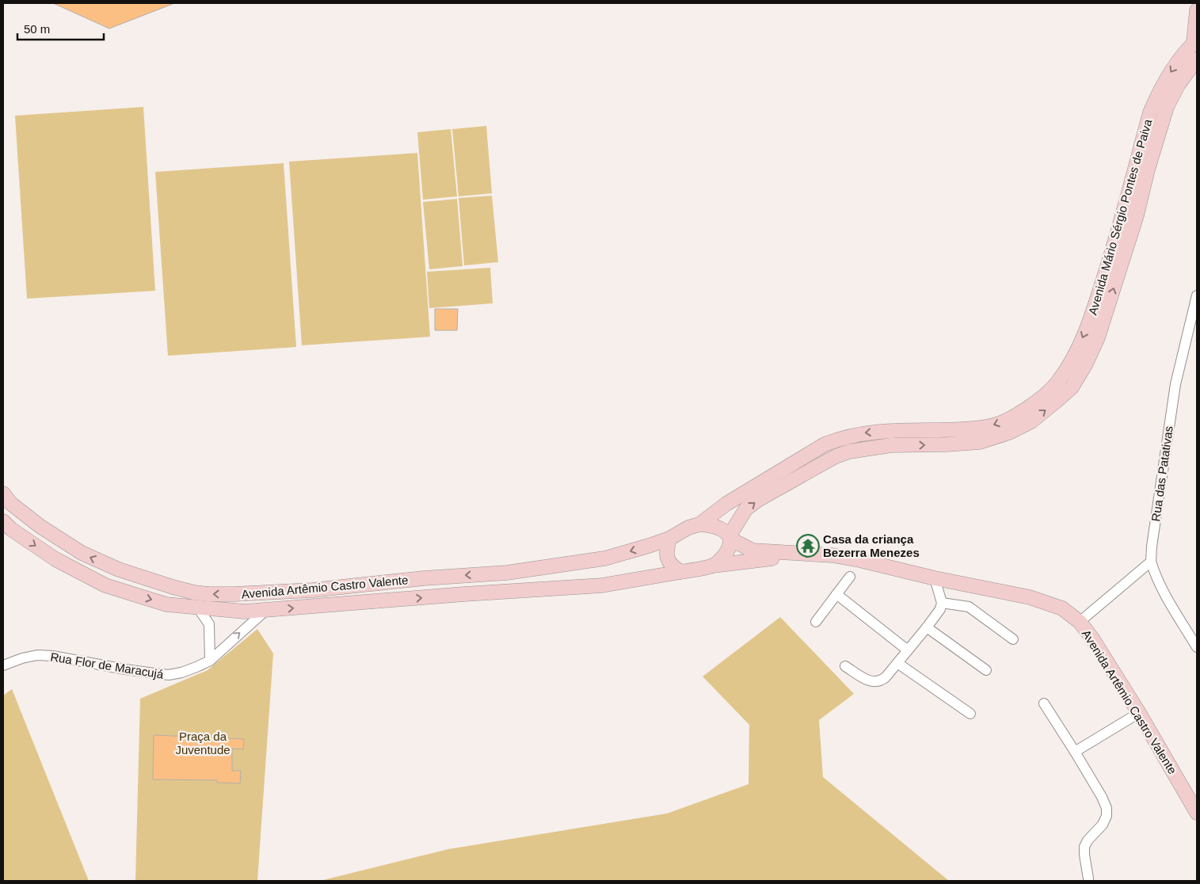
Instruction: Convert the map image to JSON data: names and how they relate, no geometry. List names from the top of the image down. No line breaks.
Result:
{"streets":{"main road":["Avenida Mário Sérgio Pontes de Paiva","Avenida Artêmio Castro Valente"],"street":["Rua das Patativas","Rua Flor de Maracujá"]},"crossings":[["Avenida Mário Sérgio Pontes de Paiva","Avenida Artêmio Castro Valente"]],"parks":["Praça da Juventude"],"places":{"temple":["Casa da criança Bezerra Menezes"]},"scale_bar":"50 m"}
